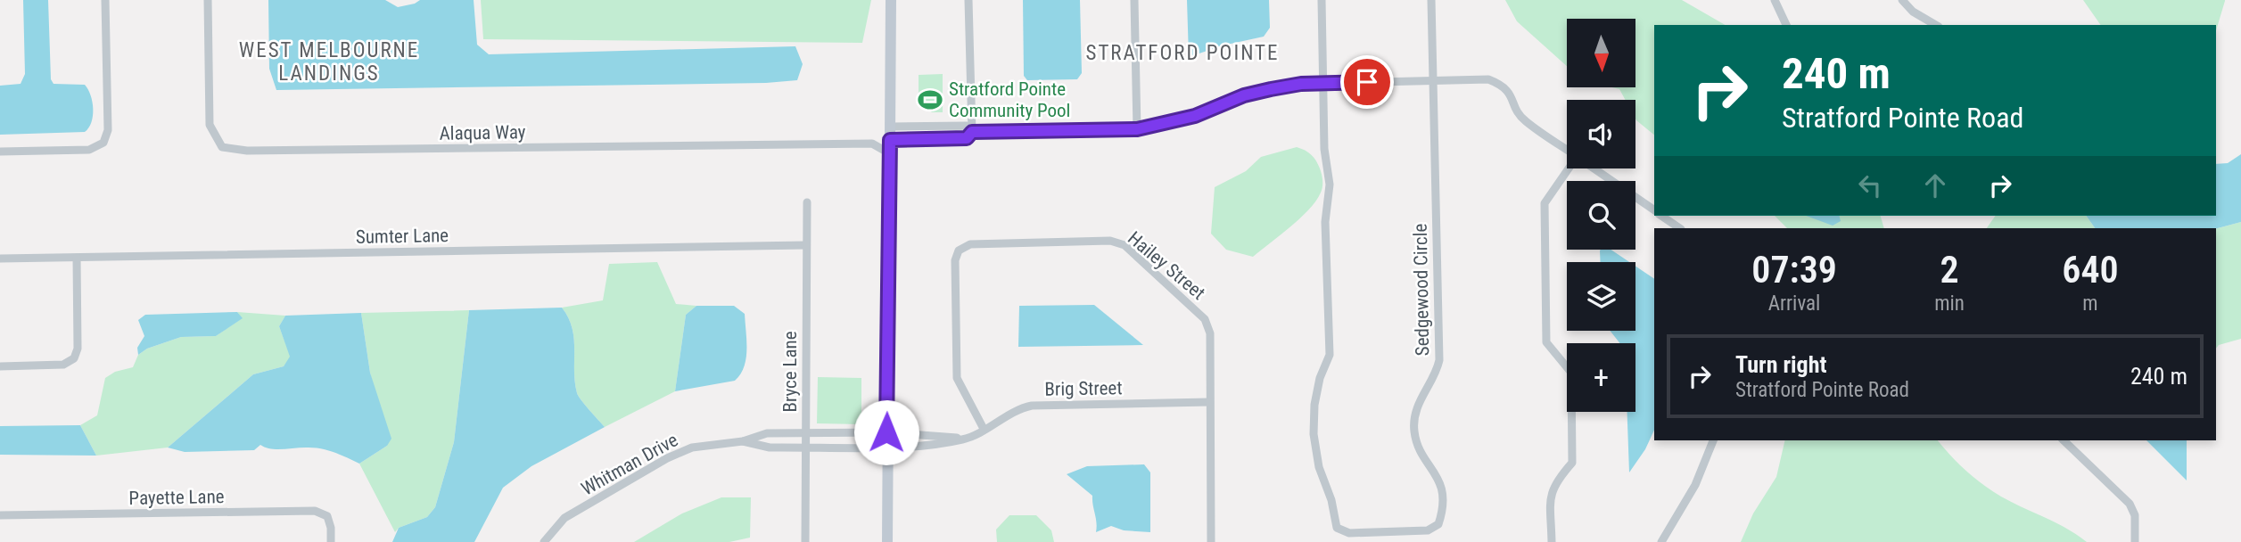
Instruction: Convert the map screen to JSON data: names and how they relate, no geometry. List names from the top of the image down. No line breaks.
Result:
{"streets":{"street":["Alaqua Way","Sumter Lane","Hailey Street","Sedgewood Circle","Bryce Lane","Brig Street","Whitman Drive","Payette Lane"]},"crossings":[["Sumter Lane","Bryce Lane"],["Hailey Street","Brig Street"],["Bryce Lane","Whitman Drive"],["Brig Street","Whitman Drive"]],"districts":["WEST MELBOURNE LANDINGS","STRATFORD POINTE"],"places":{"sports":["Stratford Pointe Community Pool"]},"north":"bottom","page":{"map_buttons":"+","turn":["240 m","Stratford Pointe Road"],"eta":["07:39","Arrival","2","min","640","m"],"list":[{"name":"Turn right","note":"Stratford Pointe Road","value":"240 m"}]}}
